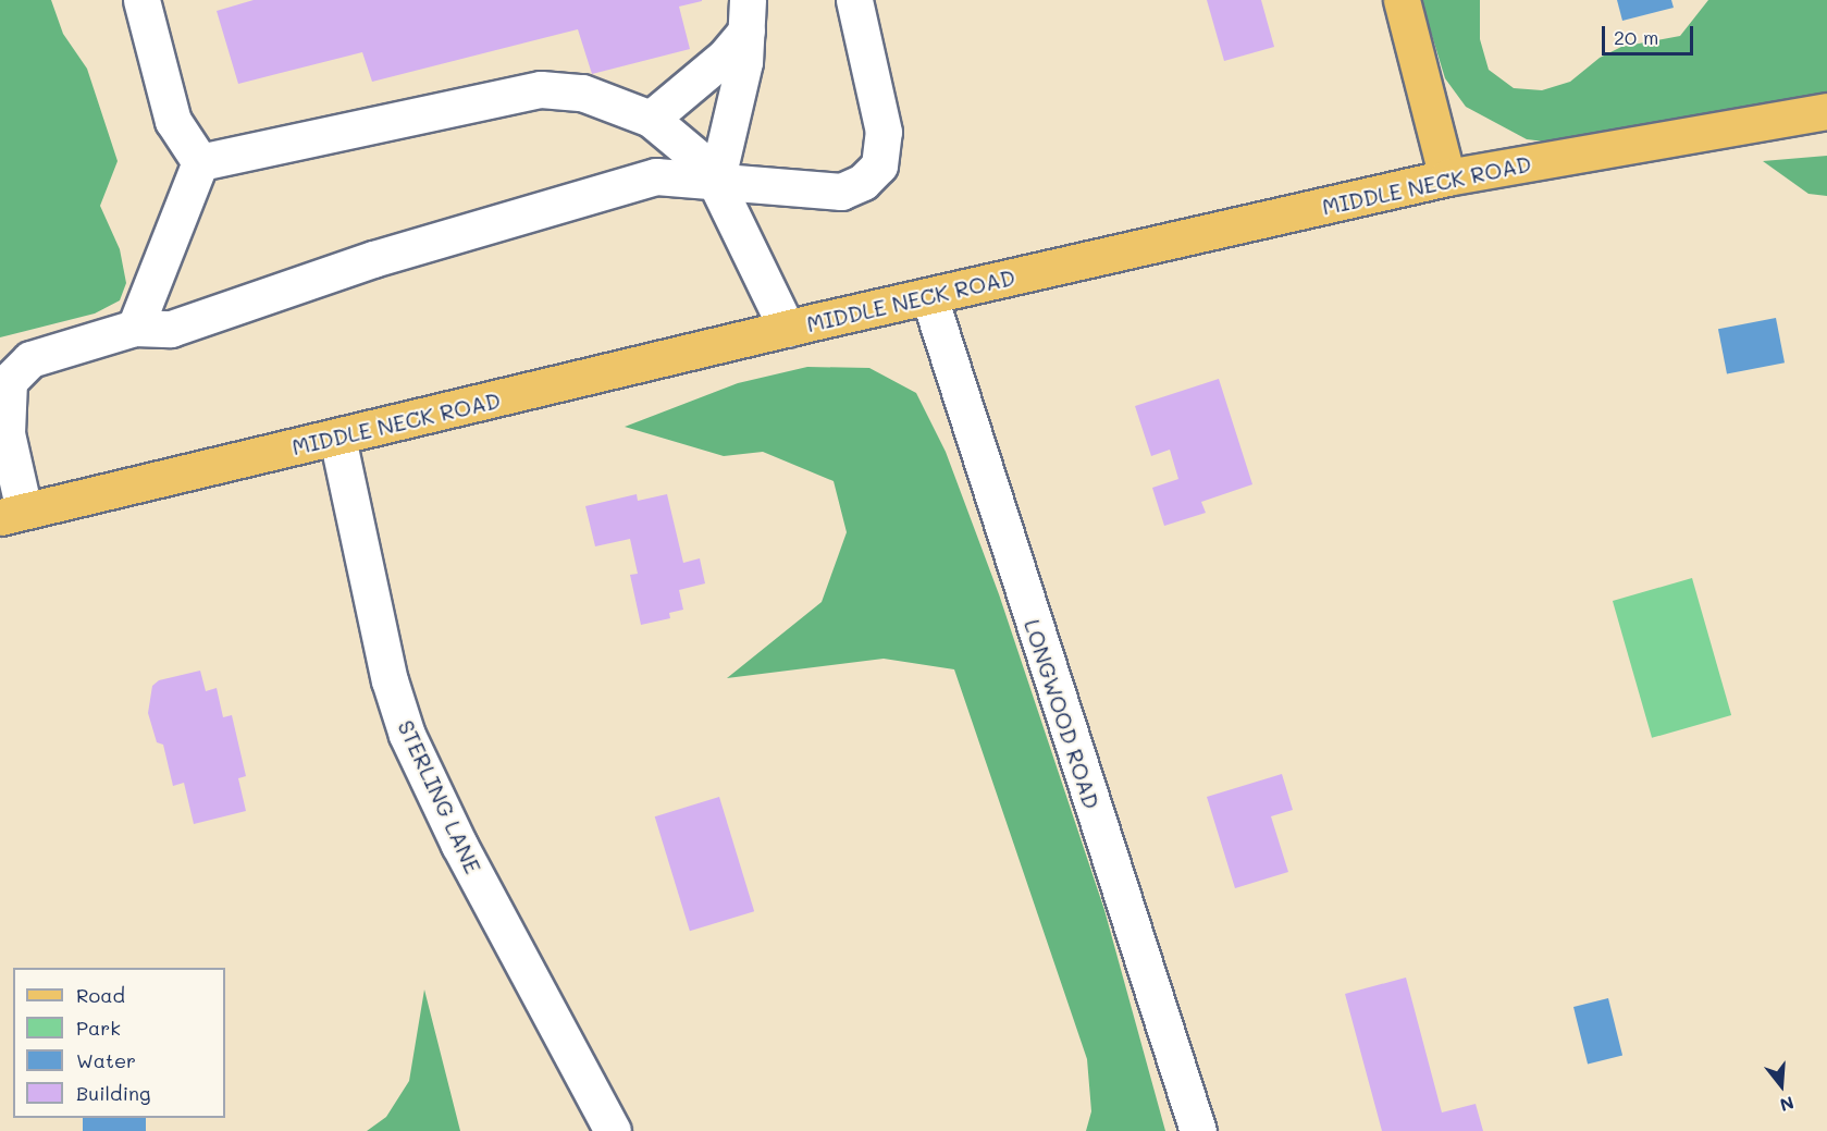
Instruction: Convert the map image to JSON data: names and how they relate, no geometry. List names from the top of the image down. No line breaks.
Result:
{"streets":{"main road":["MIDDLE NECK ROAD"],"street":["LONGWOOD ROAD","STERLING LANE"]},"crossings":[["MIDDLE NECK ROAD","LONGWOOD ROAD"],["MIDDLE NECK ROAD","STERLING LANE"]],"legend":["Road","Park","Water","Building"],"scale_bar":"20 m","north":"bottom"}
